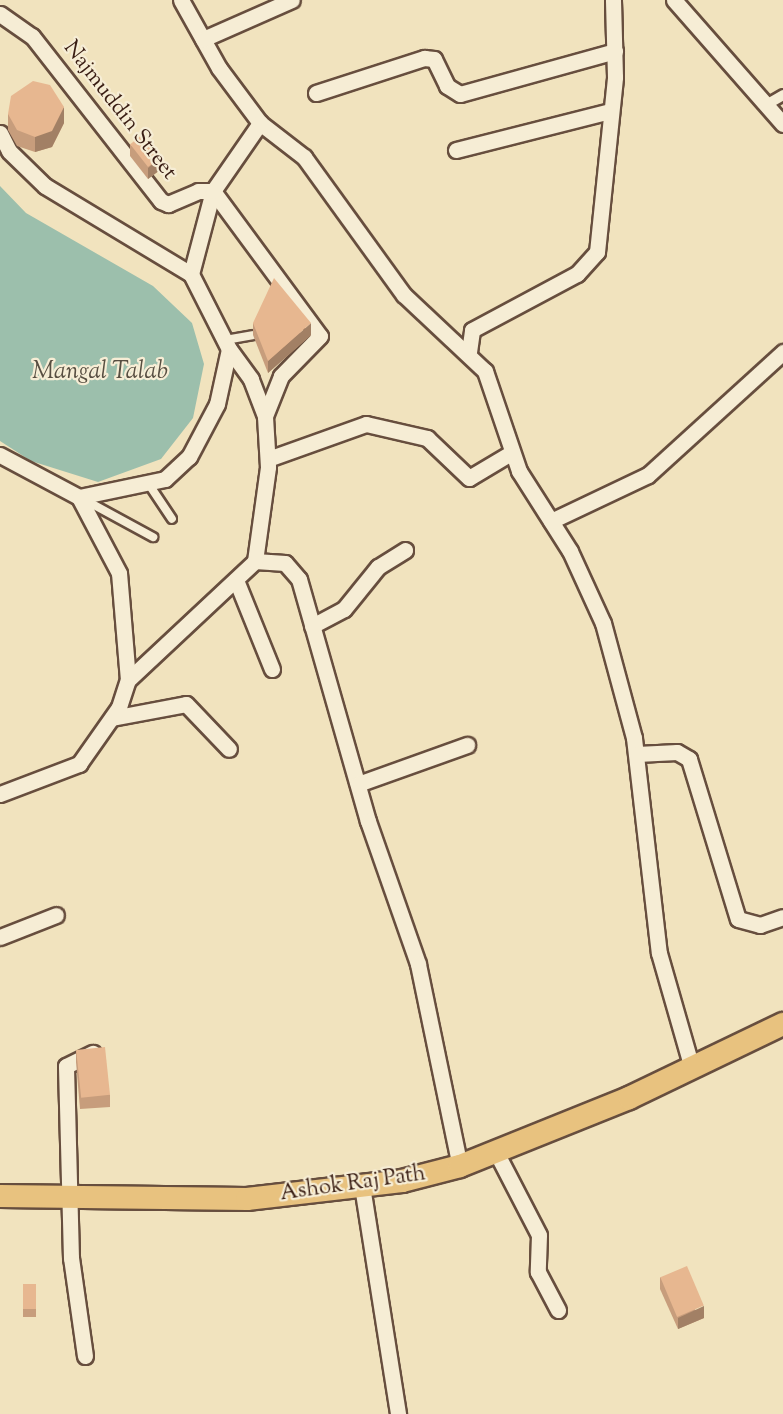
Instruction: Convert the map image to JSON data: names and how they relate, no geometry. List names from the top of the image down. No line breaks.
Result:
{"streets":{"main road":["Ashok Raj Path"],"street":["Najmuddin Street"]},"water":["Mangal Talab"]}
